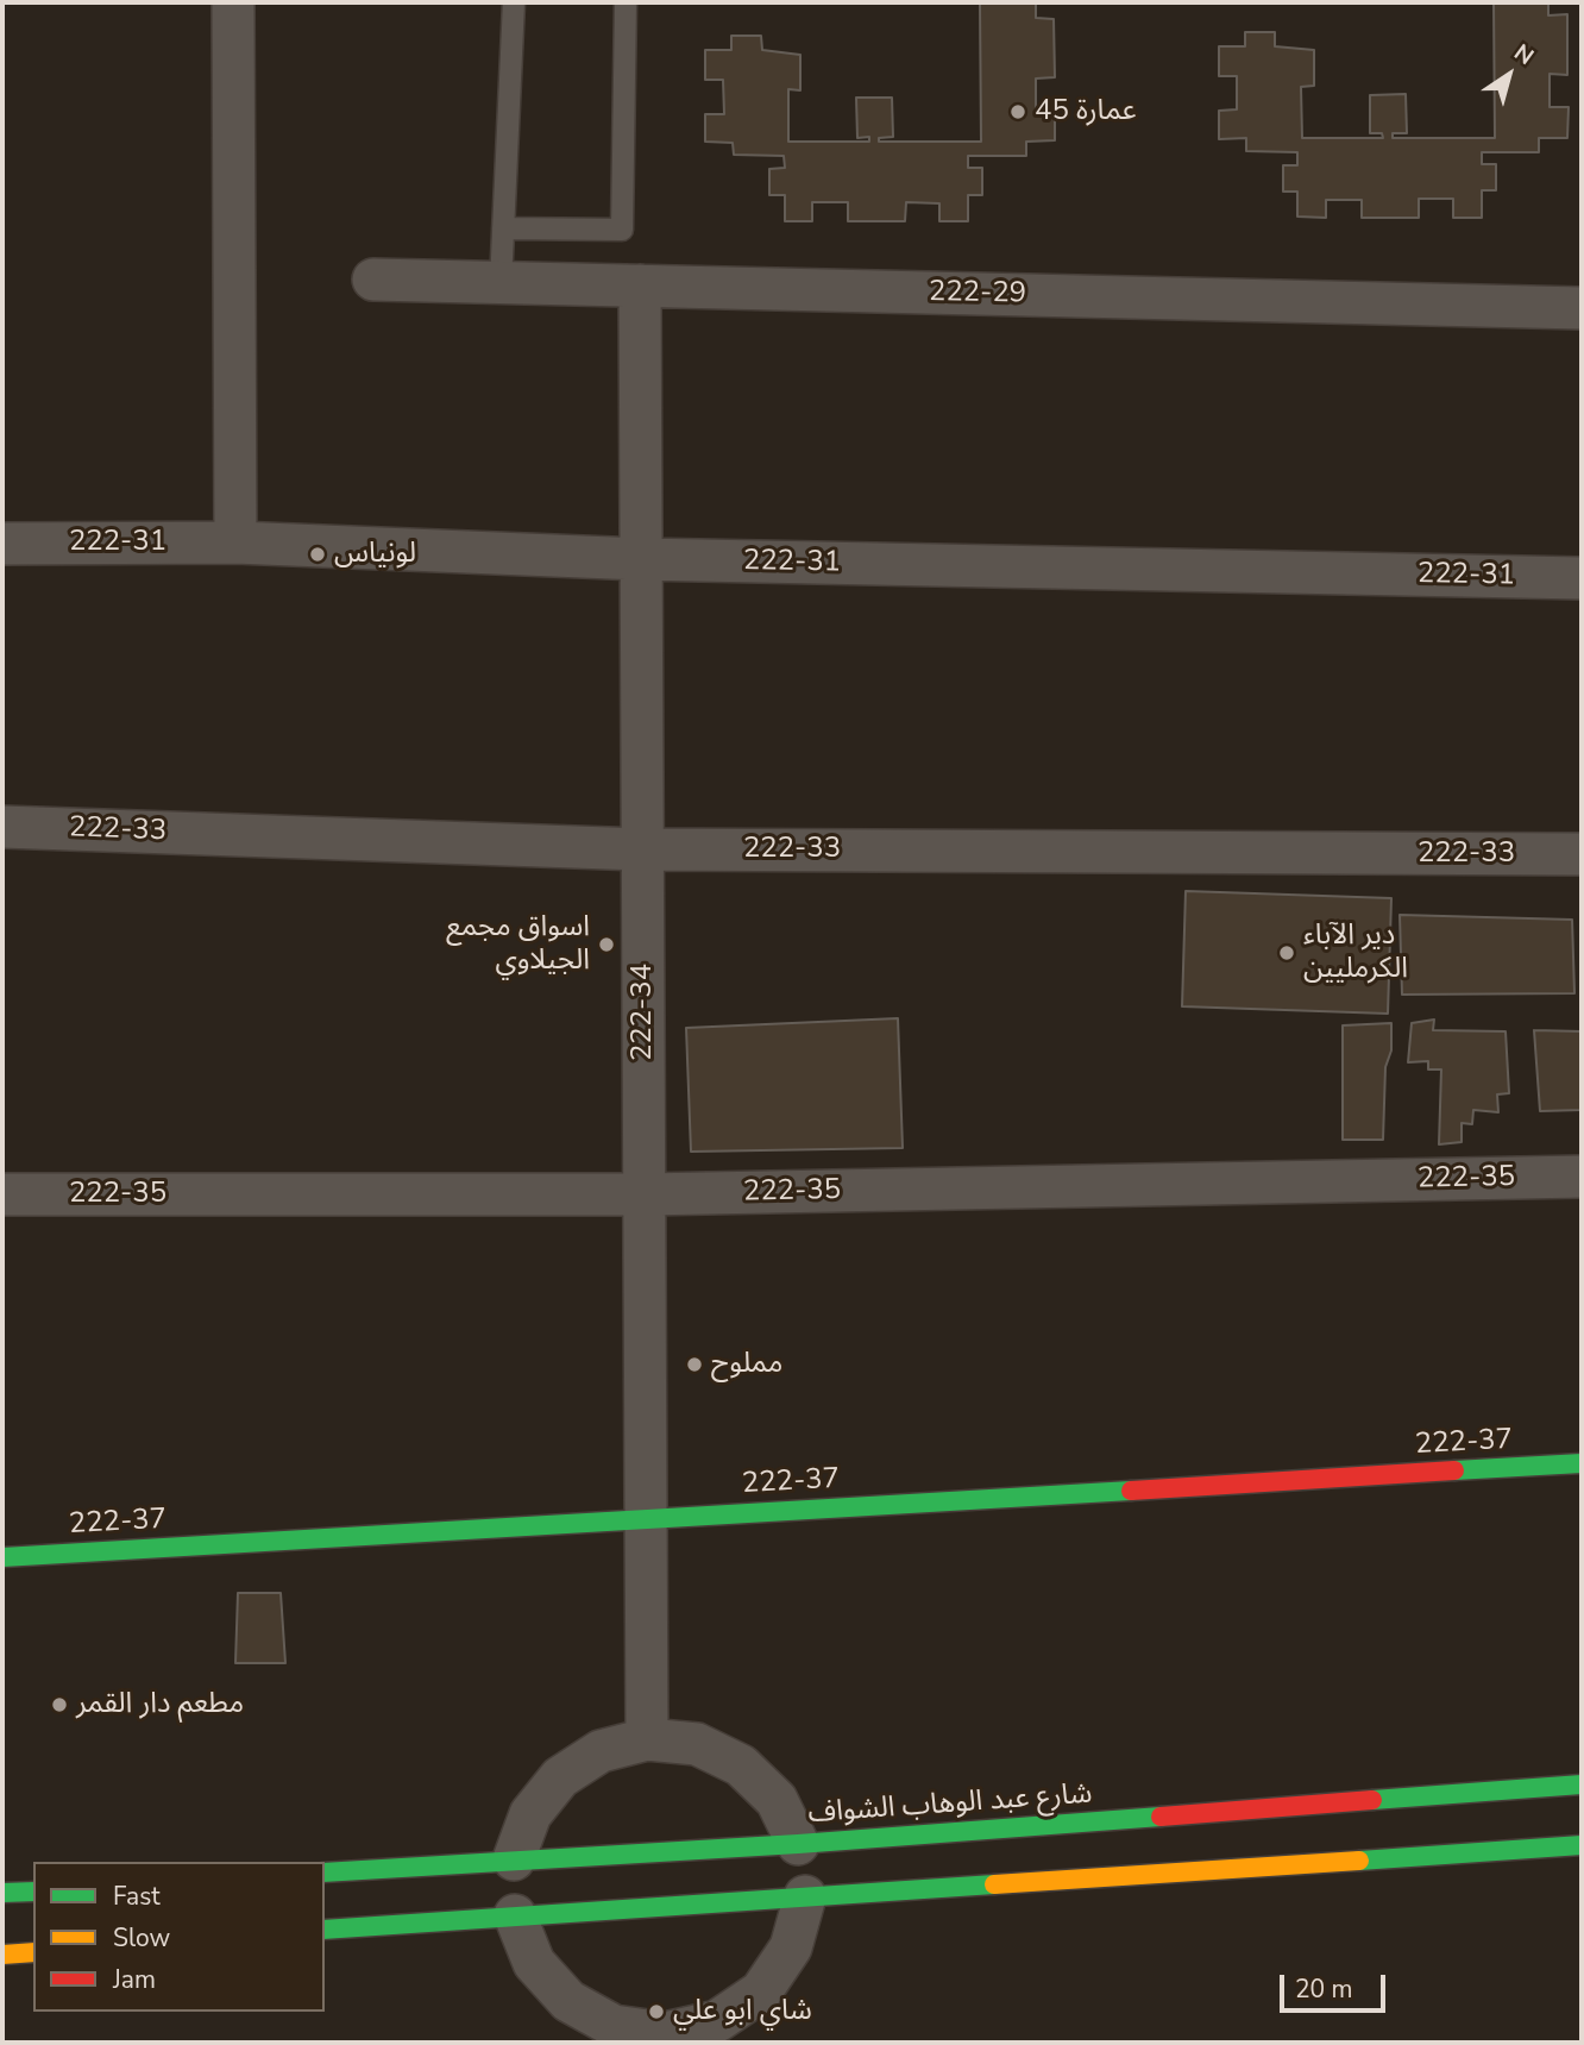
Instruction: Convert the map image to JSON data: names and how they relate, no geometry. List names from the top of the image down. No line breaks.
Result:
{"streets":{"main road":["222-37","شارع عبد الوهاب الشواف"],"street":["222-29","222-31","222-33","222-34","222-35"]},"crossings":[["222-29","222-34"],["222-31","222-34"],["222-33","222-34"],["222-34","222-35"],["222-34","222-37"]],"places":["عمارة 45","لونياس","اسواق مجمع الجيلاوي","دير الآباء الكرمليين","مملوح","مطعم دار القمر","شاي ابو علي"],"legend":["Fast","Slow","Jam"],"scale_bar":"20 m","north":"top right"}
